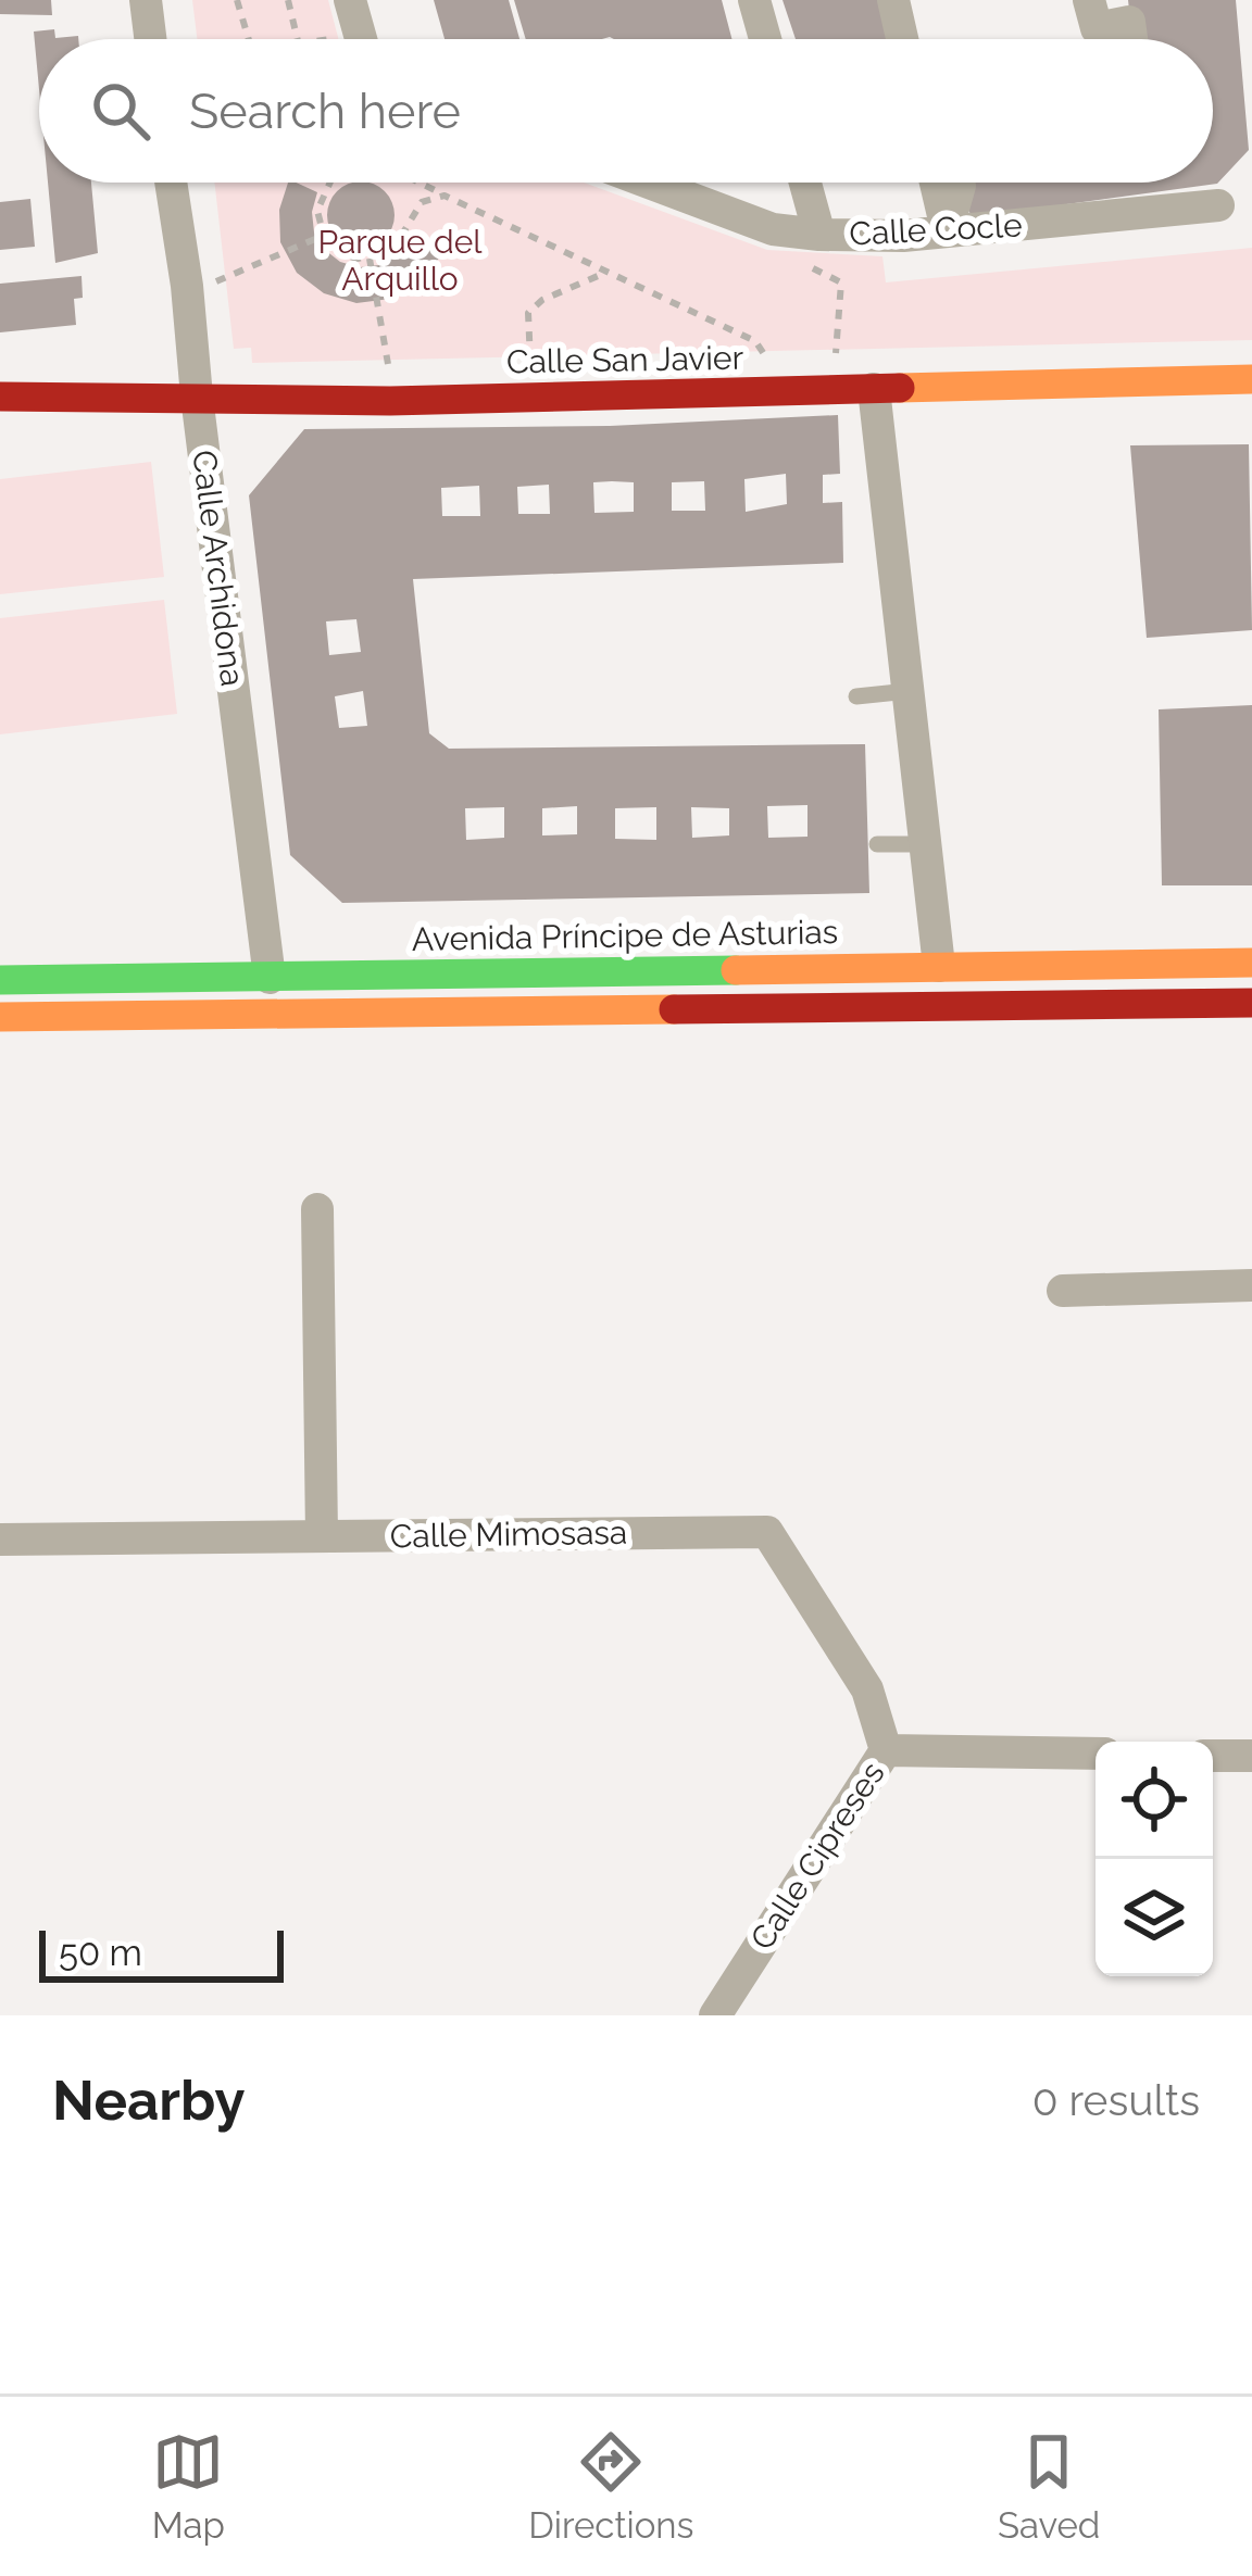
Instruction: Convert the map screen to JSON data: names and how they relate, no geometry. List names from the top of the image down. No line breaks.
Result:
{"streets":{"street":["Calle Cocle","Calle San Javier","Calle Archidona","Avenida Príncipe de Asturias","Calle Mimosasa","Calle Cipreses"]},"crossings":[["Calle San Javier","Calle Archidona"],["Calle Archidona","Avenida Príncipe de Asturias"],["Calle Mimosasa","Calle Cipreses"]],"parks":["Parque del Arquillo"],"scale_bar":"50 m","page":{"search":"Search here","scale":"50 m","heading":["Nearby","0 results"],"nav":["Map","Directions","Saved"]}}
